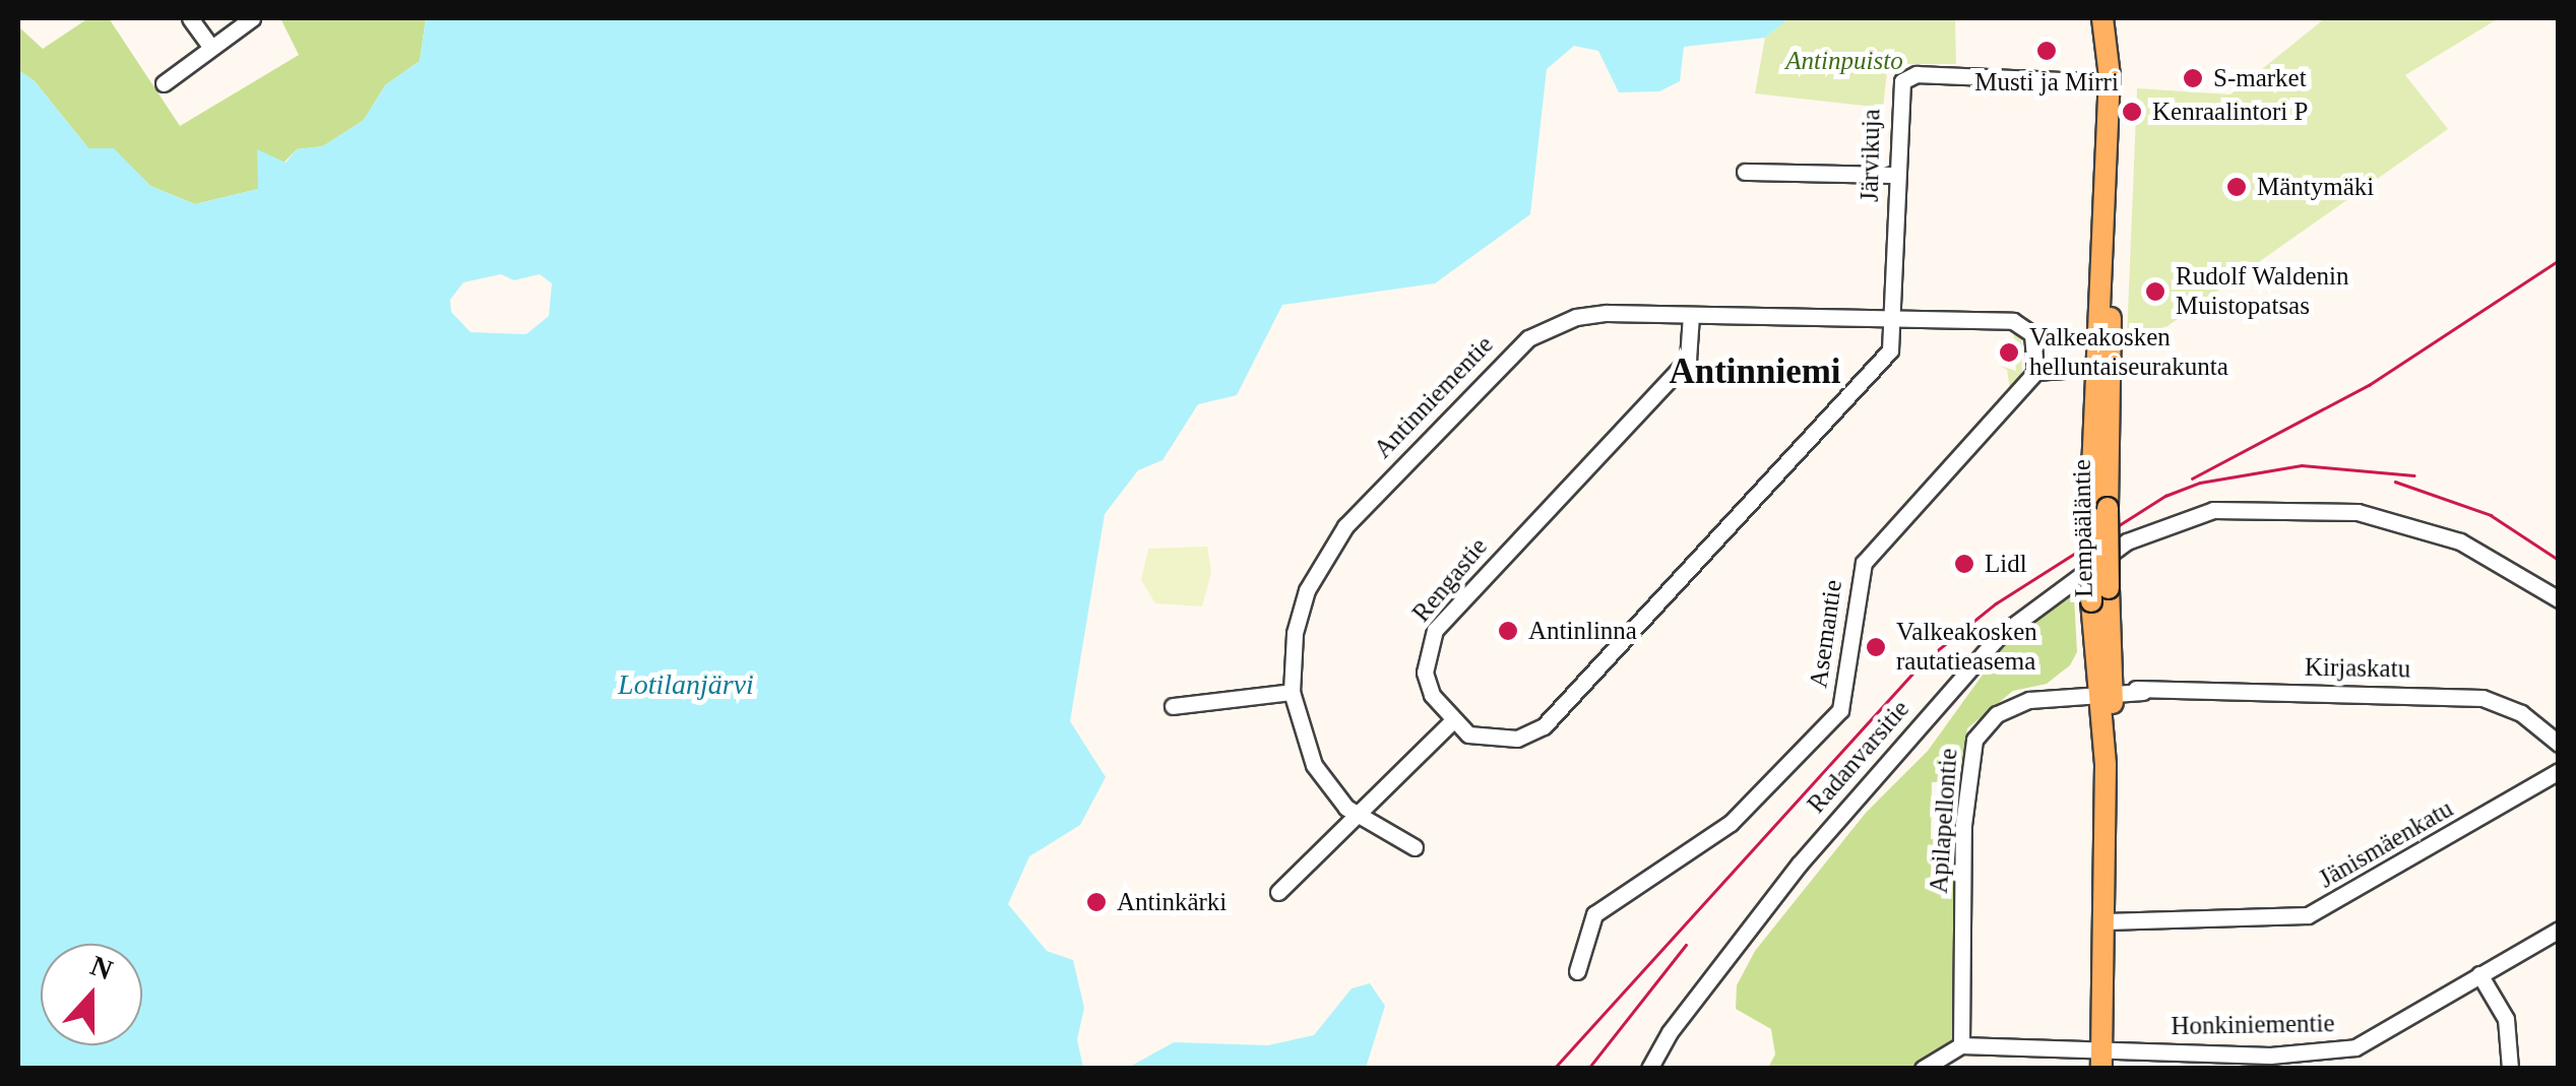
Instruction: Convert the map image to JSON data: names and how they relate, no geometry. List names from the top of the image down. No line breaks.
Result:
{"streets":{"main road":["Lempääläntie"],"street":["Järvikuja","Antinniementie","Rengastie","Asemantie","Kirjaskatu","Radanvarsitie","Apilapellontie","Jänismäenkatu","Honkiniementie"]},"crossings":[["Järvikuja","Antinniementie"],["Järvikuja","Lempääläntie"],["Antinniementie","Rengastie"],["Antinniementie","Asemantie"],["Lempääläntie","Kirjaskatu"],["Lempääläntie","Apilapellontie"],["Lempääläntie","Jänismäenkatu"],["Lempääläntie","Honkiniementie"],["Kirjaskatu","Apilapellontie"],["Apilapellontie","Honkiniementie"]],"districts":["Antinniemi"],"water":["Lotilanjärvi"],"parks":["Antinpuisto"],"places":["Musti ja Mirri","S-market","Kenraalintori P","Mäntymäki","Rudolf Waldenin Muistopatsas","Valkeakosken helluntaiseurakunta","Lidl","Antinlinna","Valkeakosken rautatieasema","Antinkärki"],"north":"top"}
